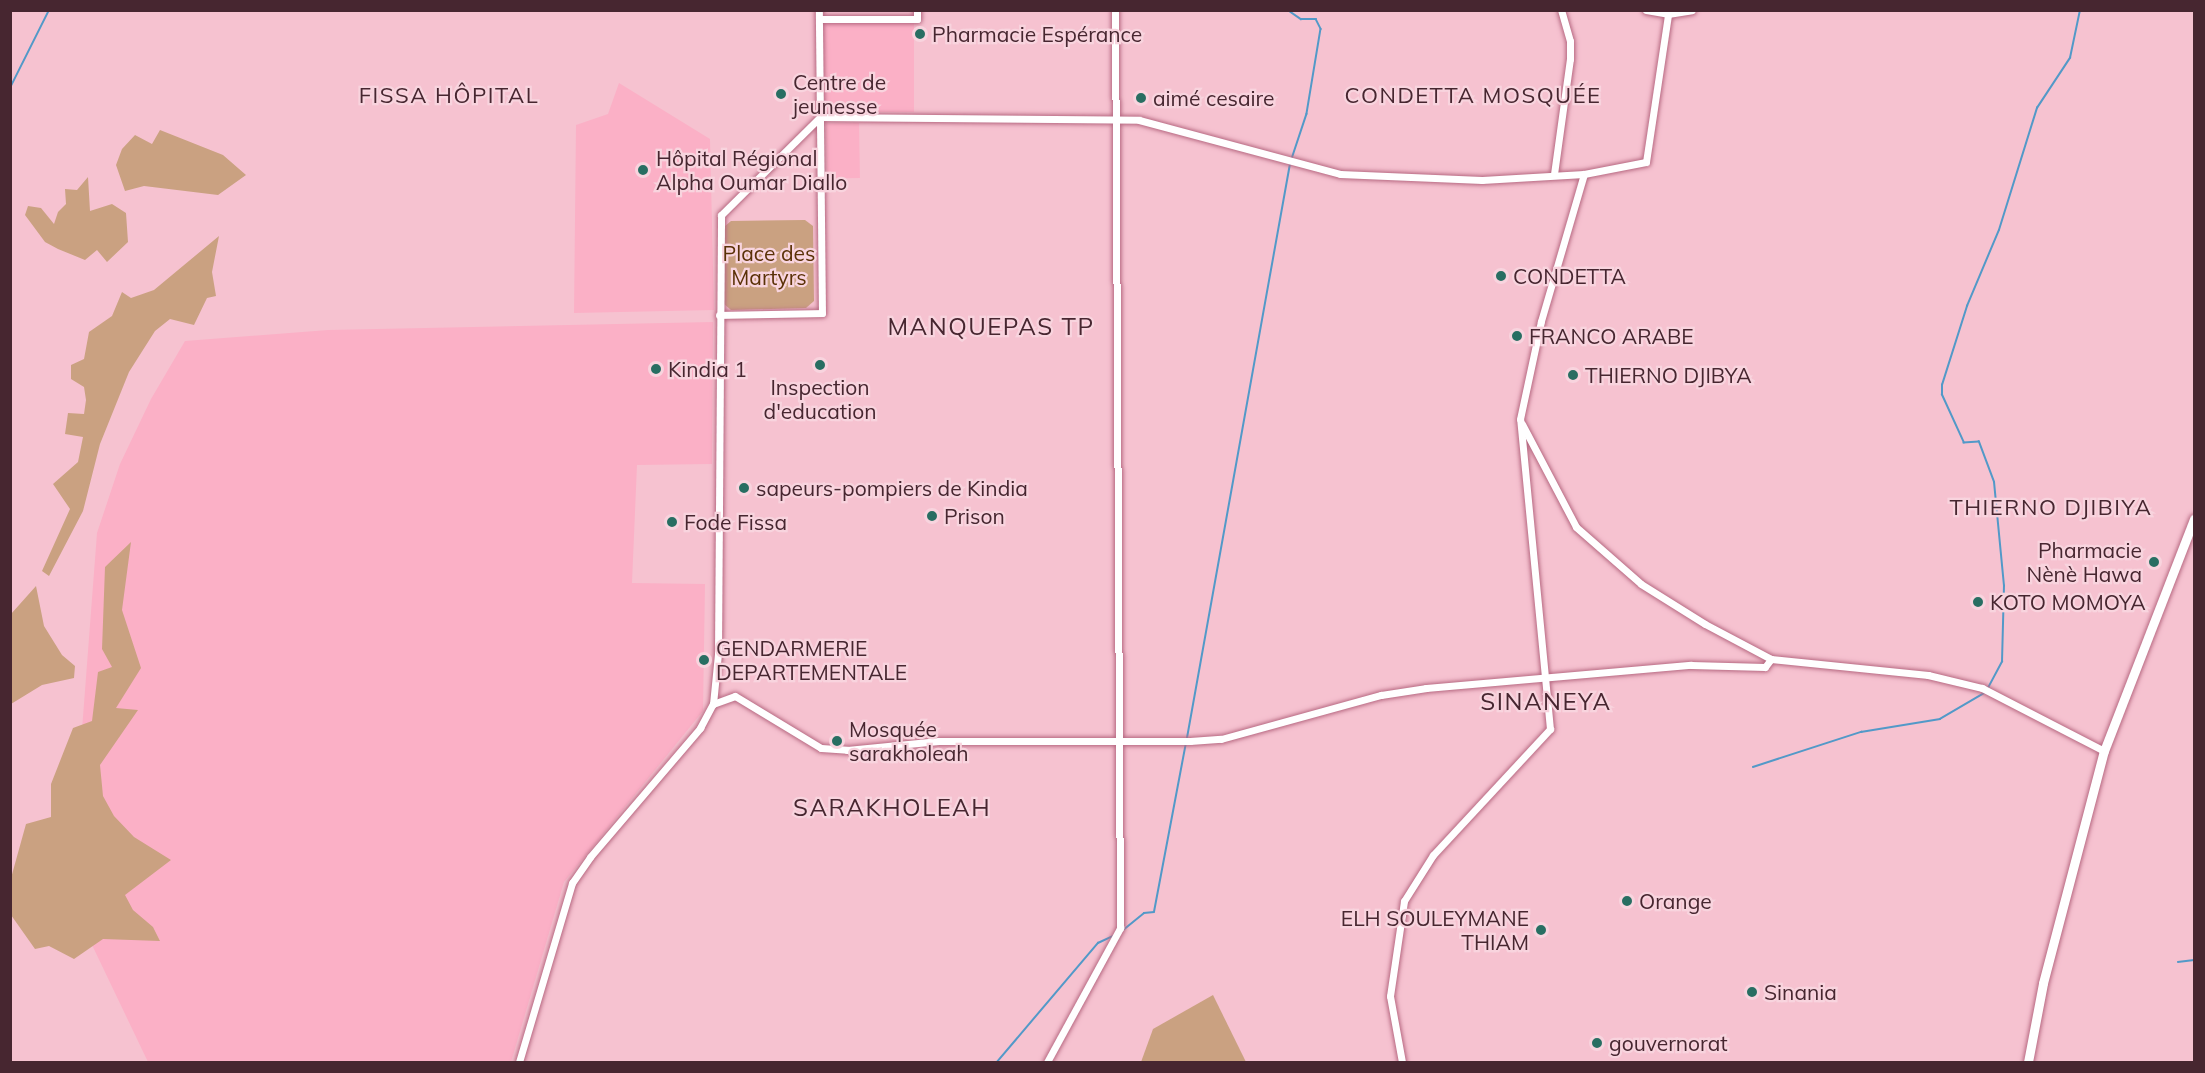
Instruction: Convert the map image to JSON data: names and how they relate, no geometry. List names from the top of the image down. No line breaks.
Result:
{"districts":["FISSA HÔPITAL","СONDETTA MOSQUÉE","MANQUEPAS TP","THIERNO DJIBIYA","SINANEYA","SARAKHOLEAH"],"parks":["Place des Martyrs"],"places":["Pharmacie Espérance","Centre de jeunesse","aimé cesaire","Hôpital Régional Alpha Oumar Diallo","CONDETTA","FRANCO ARABE","Inspection d'education","Kindia 1","THIERNO DJIBYA","sapeurs-pompiers de Kindia","Prison","Fode Fissa","Pharmacie Nènè Hawa","KOTO MOMOYA","GENDARMERIE DEPARTEMENTALE","Mosquée sarakholeah","Orange","ELH SOULEYMANE THIAM","Sinania","gouvernorat"]}
